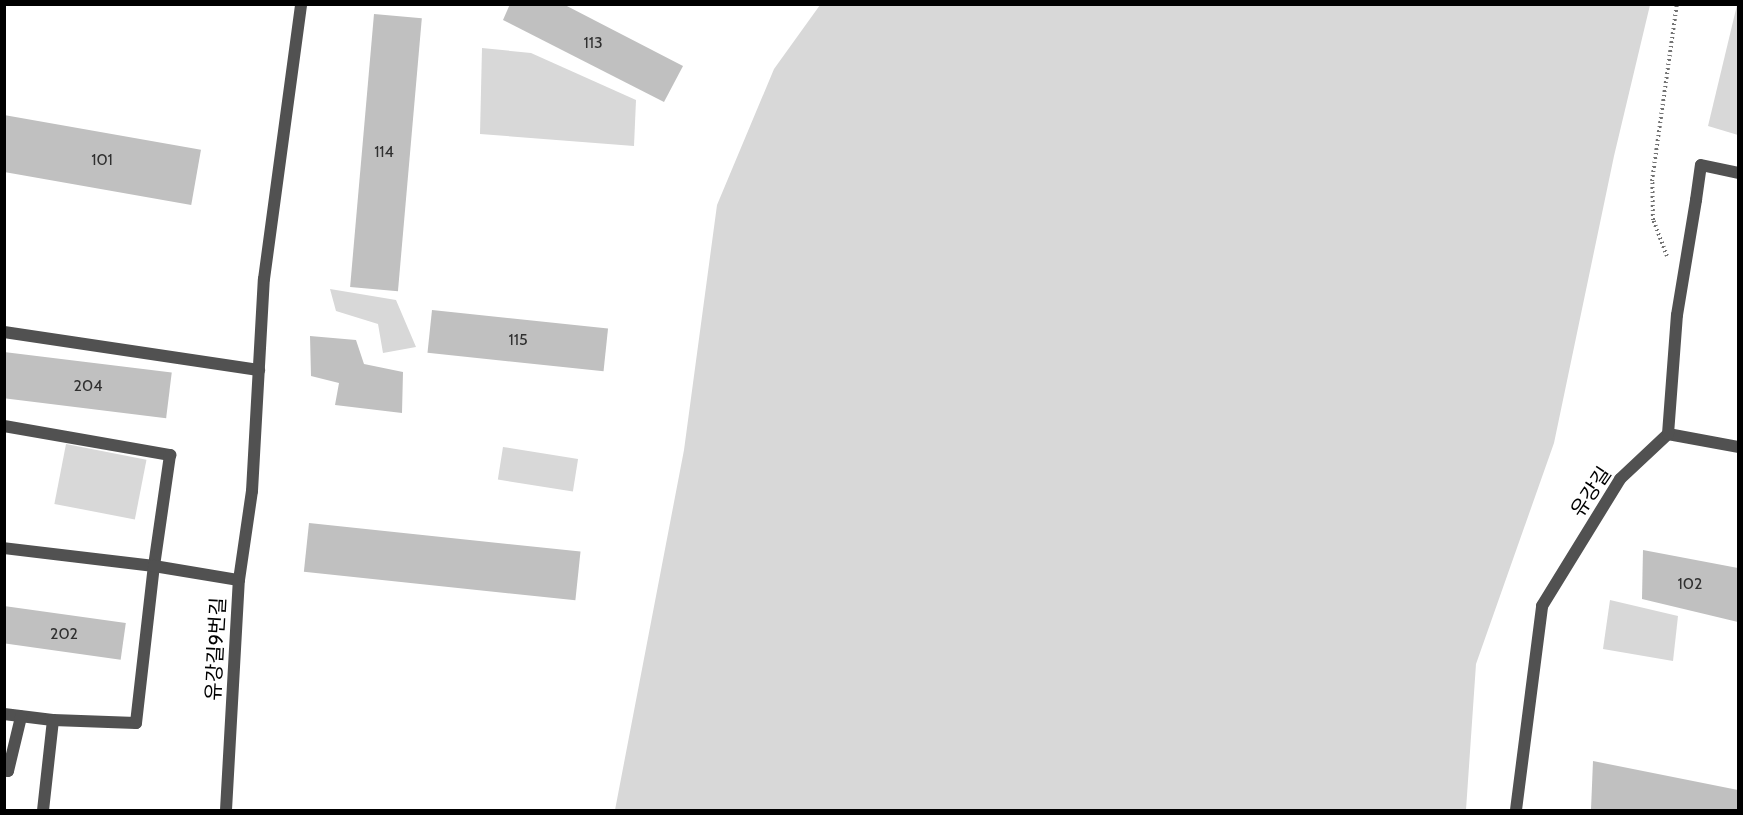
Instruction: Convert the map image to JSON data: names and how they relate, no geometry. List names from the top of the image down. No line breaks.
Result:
{"streets":{"street":["유강길","유강길9번길"]},"house_numbers":["113","114","101","115","204","102","202"]}
